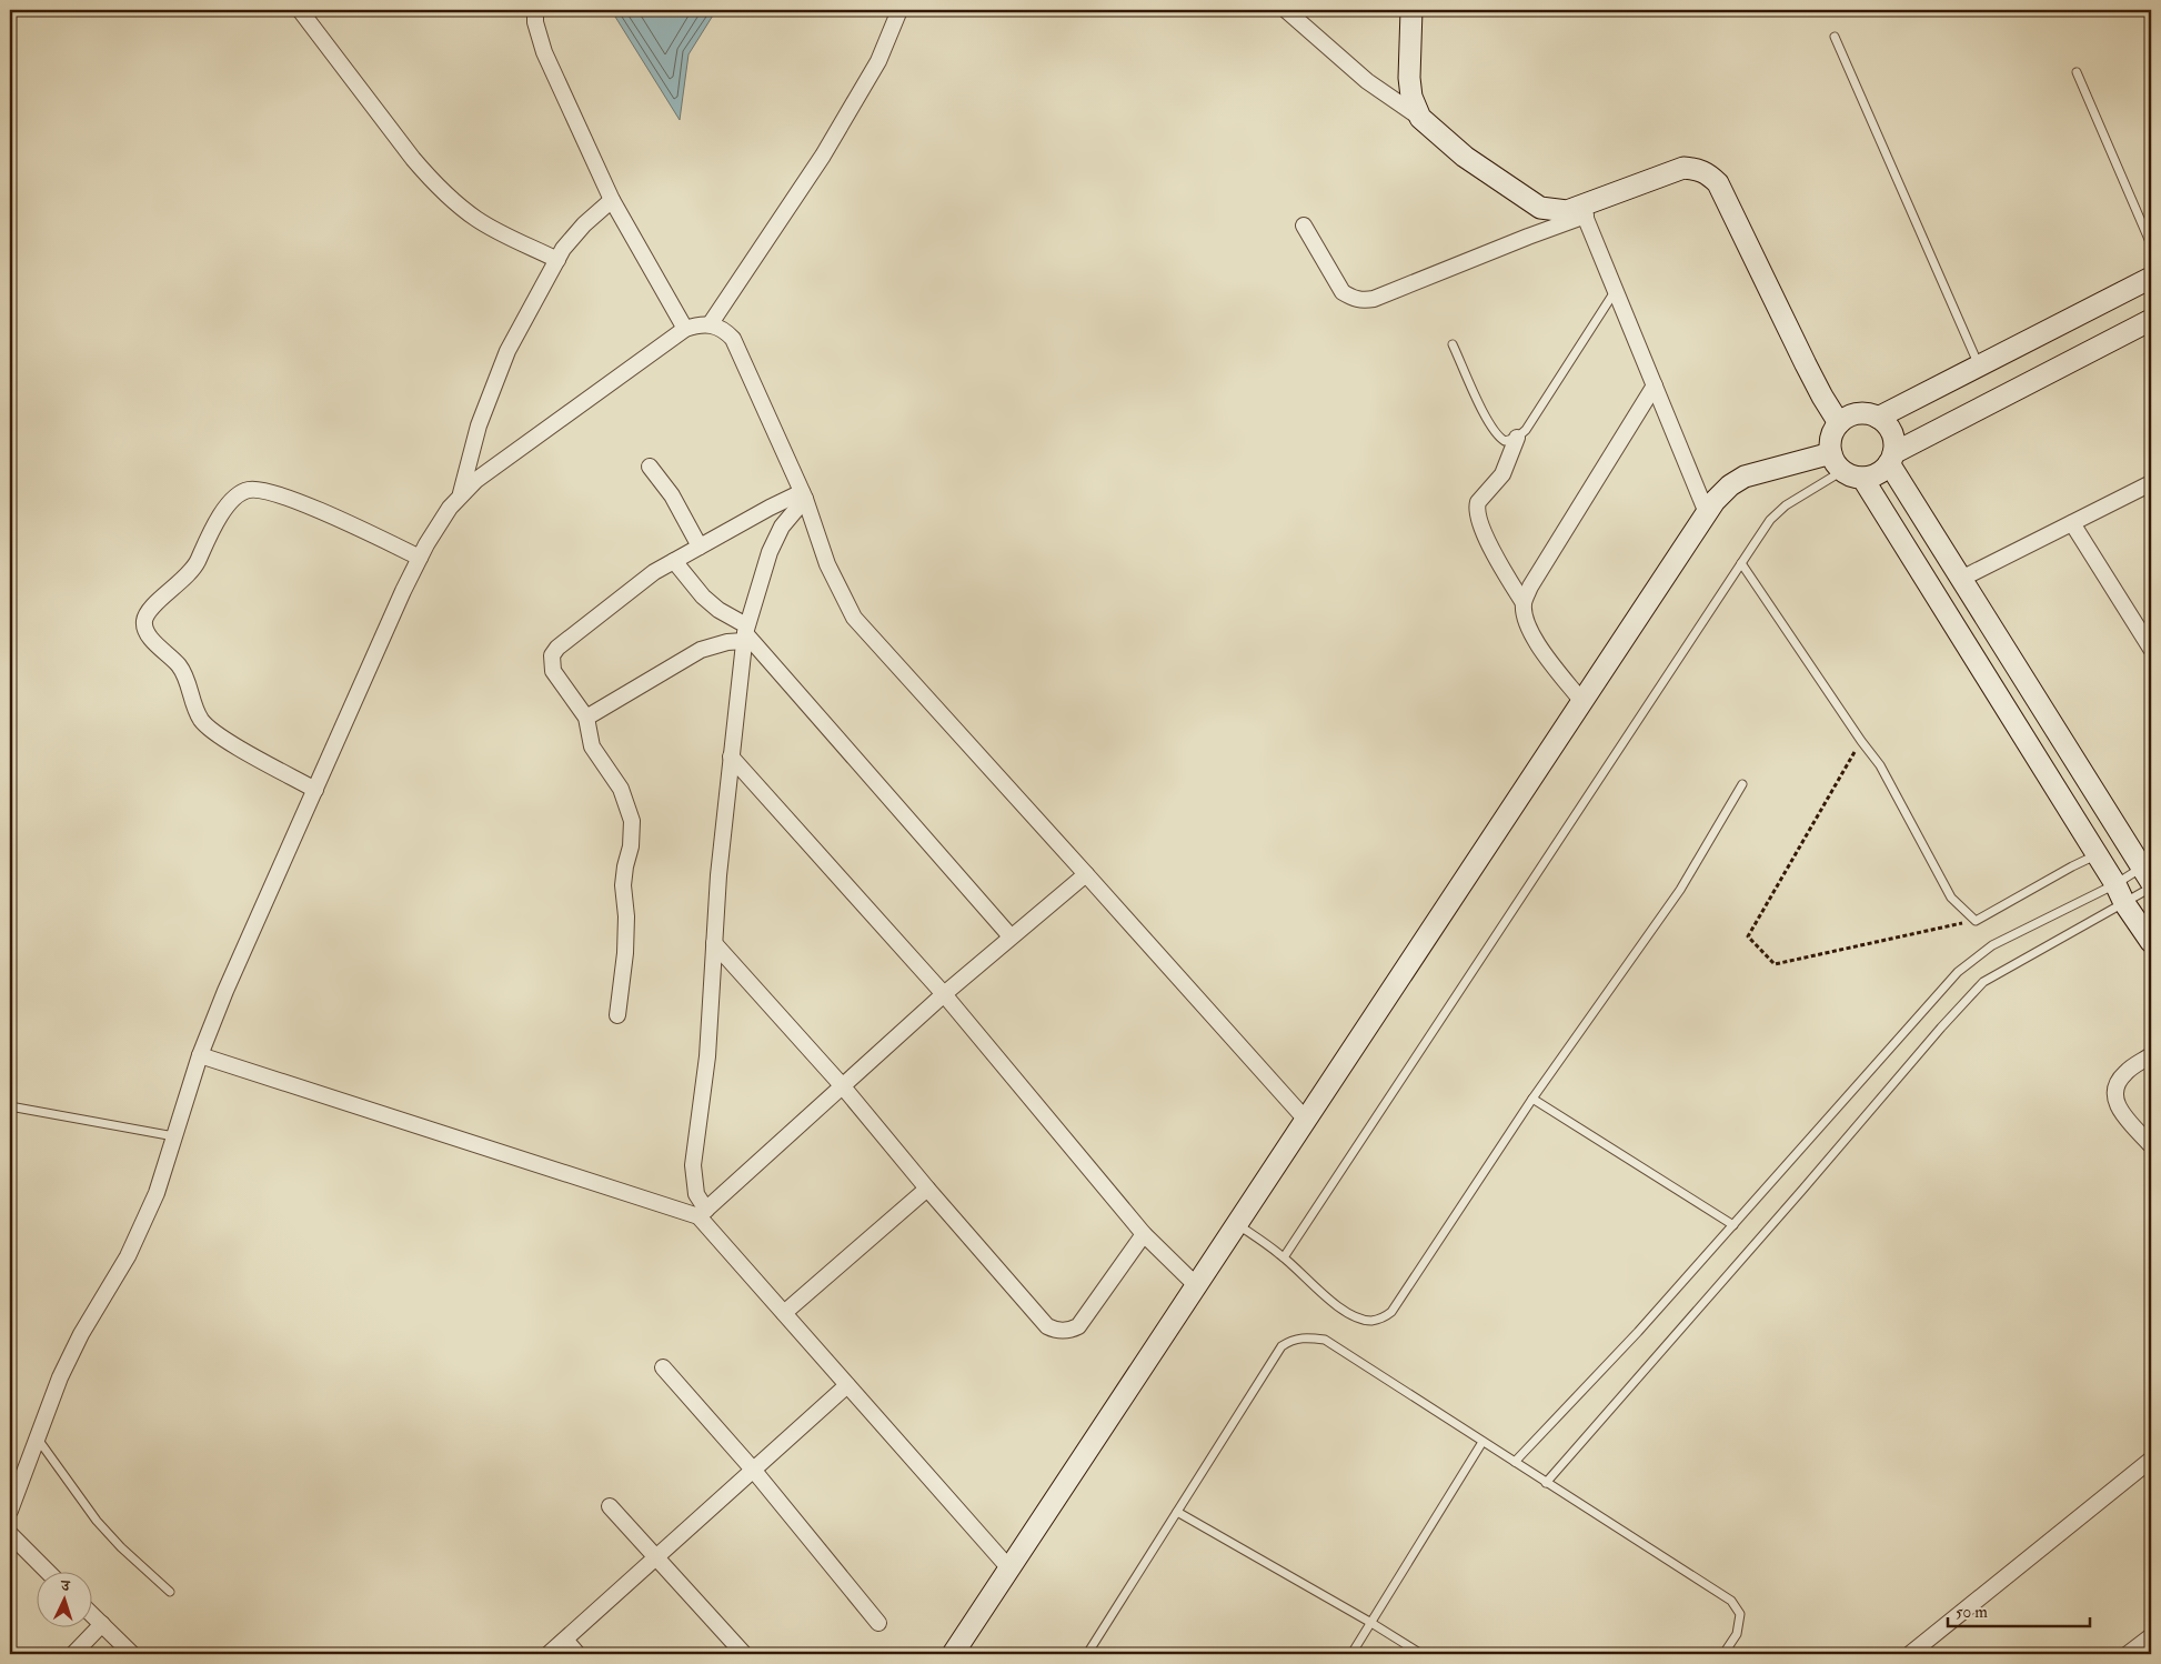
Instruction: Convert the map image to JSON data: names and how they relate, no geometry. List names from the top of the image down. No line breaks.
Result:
{"scale_bar":"50 m","north":"top"}
